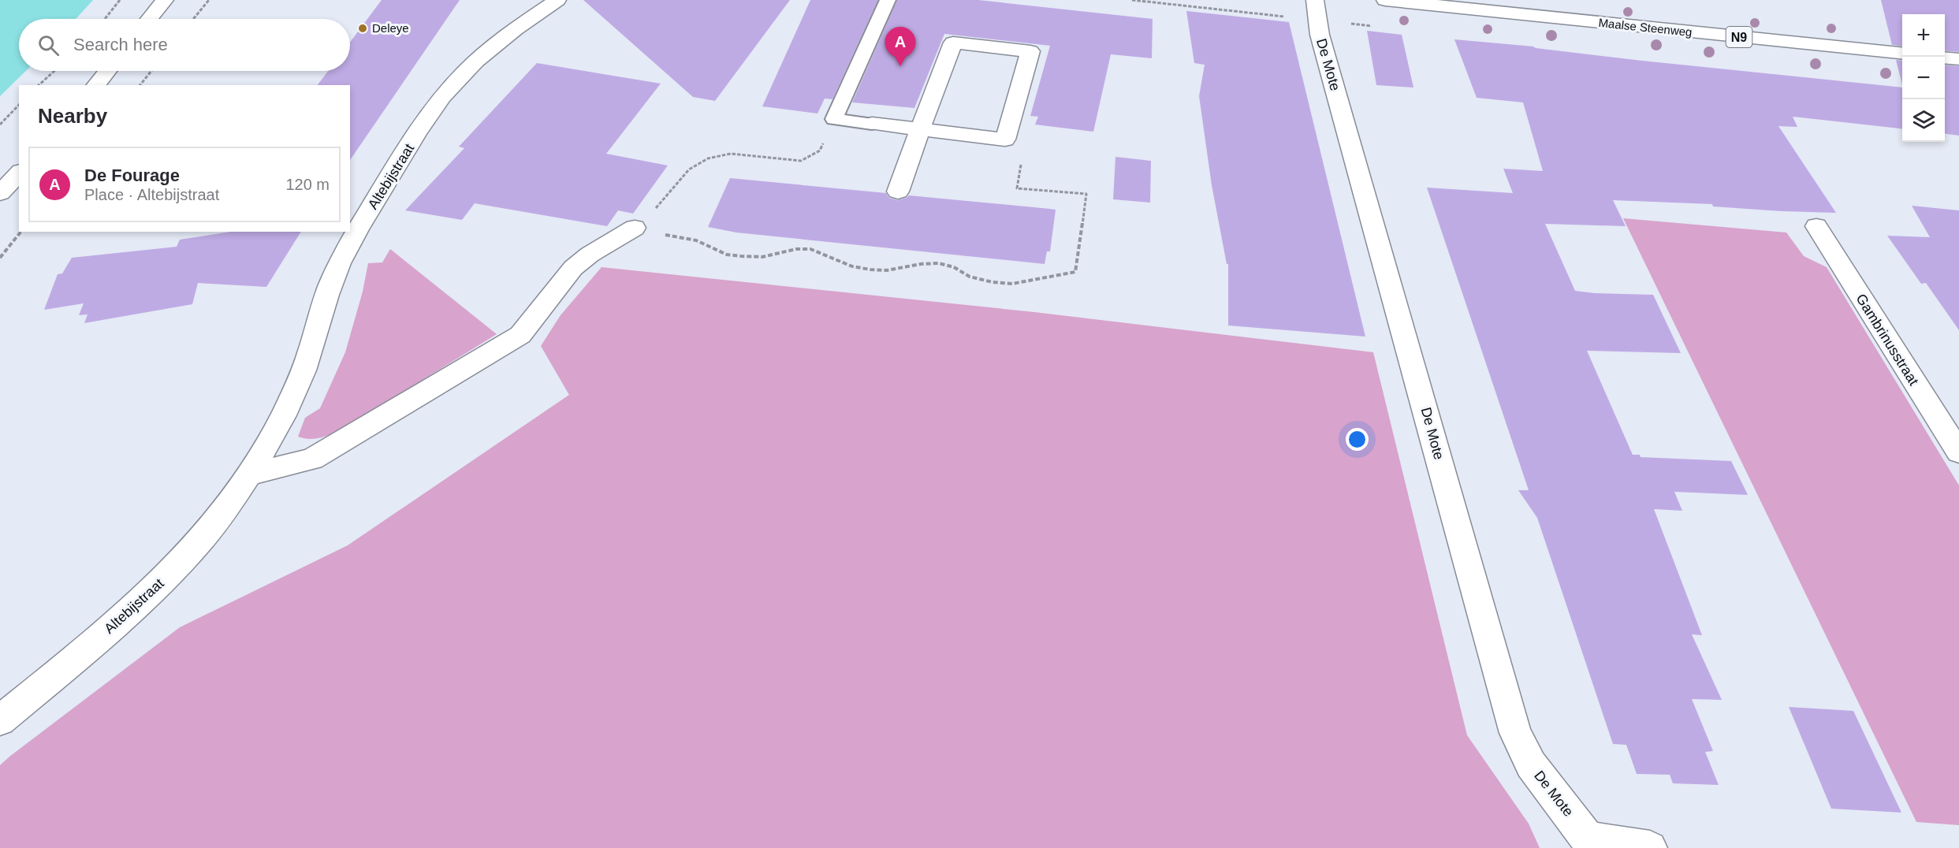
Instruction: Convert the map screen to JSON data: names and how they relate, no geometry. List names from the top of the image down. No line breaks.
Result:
{"streets":{"street":["Maalse Steenweg","N9","De Mote","Altebijstraat","Gambrinusstraat"]},"places":["Deleye"],"page":{"map_buttons":["+","−"],"search":"Search here","pins":"A","heading":"Nearby","list":[{"mark":"A","name":"De Fourage","note":"Place · Altebijstraat","value":"120 m"}]}}
